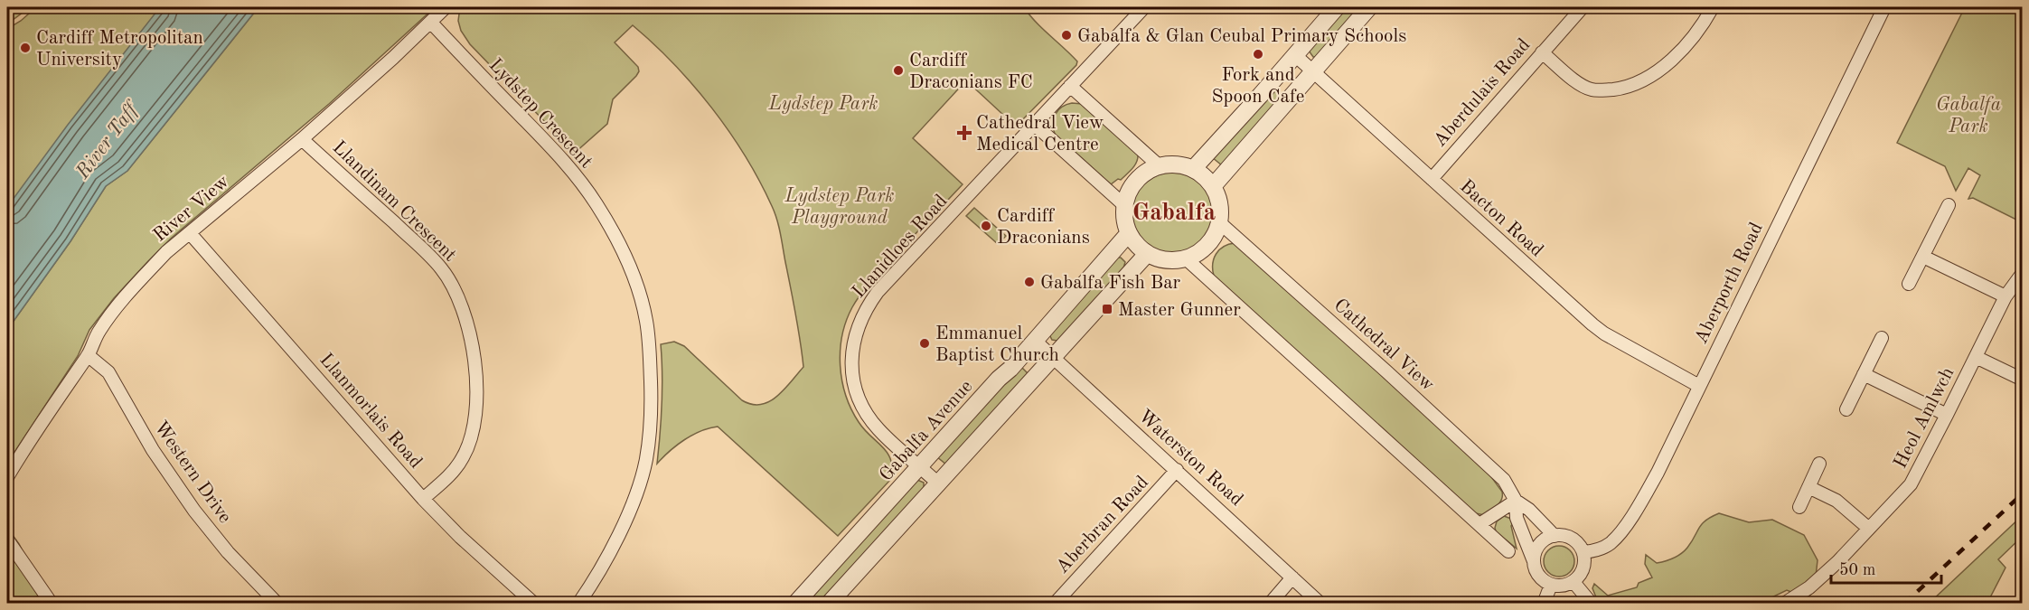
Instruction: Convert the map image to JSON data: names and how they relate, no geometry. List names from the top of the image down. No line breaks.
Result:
{"streets":{"street":["Aberdulais Road","Lydstep Crescent","Llandinam Crescent","River View","Bacton Road","Llanidloes Road","Aberporth Road","Cathedral View","Llanmorlais Road","Heol Amlwch","Gabalfa Avenue","Waterston Road","Western Drive","Aberbran Road"]},"crossings":[["Aberdulais Road","Bacton Road"],["Lydstep Crescent","River View"],["Llandinam Crescent","River View"],["Llandinam Crescent","Llanmorlais Road"],["River View","Llanmorlais Road"],["River View","Western Drive"],["Bacton Road","Aberporth Road"],["Llanidloes Road","Gabalfa Avenue"],["Aberporth Road","Cathedral View"],["Cathedral View","Gabalfa Avenue"],["Gabalfa Avenue","Waterston Road"],["Waterston Road","Aberbran Road"]],"districts":["Gabalfa"],"water":["River Taff"],"parks":["Lydstep Park","Gabalfa Park","Lydstep Park Playground"],"places":{"other":["Gabalfa & Glan Ceubal Primary Schools","Cardiff Metropolitan University","Fork and Spoon Cafe","Cardiff Draconians FC","Cardiff Draconians","Gabalfa Fish Bar","Emmanuel Baptist Church"],"health":["Cathedral View Medical Centre"],"transit":["Master Gunner"]},"scale_bar":"50 m"}
